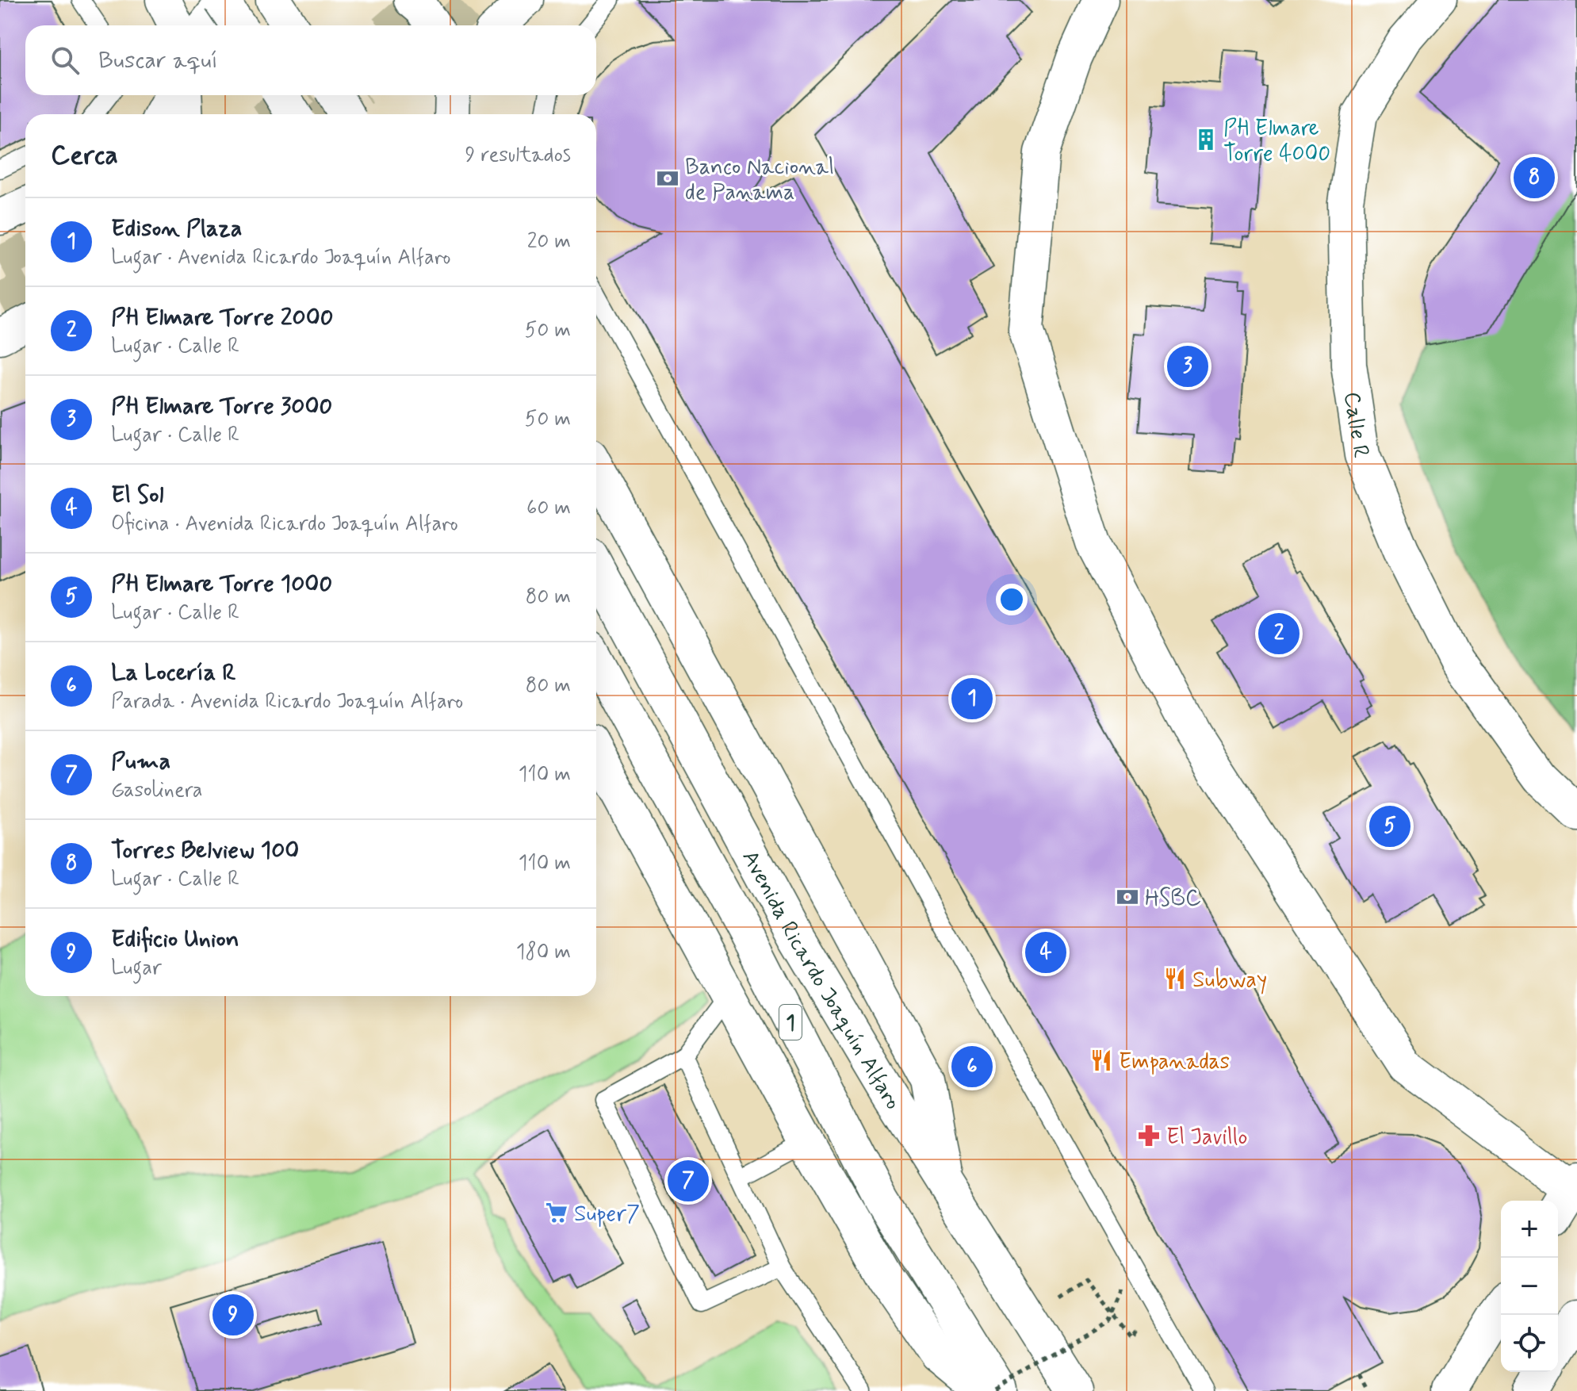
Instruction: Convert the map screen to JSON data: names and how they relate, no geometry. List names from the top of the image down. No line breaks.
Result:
{"streets":{"main road":["Calle R","Avenida Ricardo Joaquín Alfaro","1"]},"places":{"building":["PH Elmare Torre 4000"],"bank":["Banco Nacional de Panama","HSBC"],"restaurant":["Subway","Empanadas"],"pharmacy":["El Javillo"],"supermarket":["Super7"]},"page":{"search":"Buscar aquí","heading":["Cerca","9 resultados"],"pins":["8","3","2","1","5","4","6","7","9"],"list":[{"mark":"1","name":"Edison Plaza","note":"Lugar · Avenida Ricardo Joaquín Alfaro","value":"20 m"},{"mark":"2","name":"PH Elmare Torre 2000","note":"Lugar · Calle R","value":"50 m"},{"mark":"3","name":"PH Elmare Torre 3000","note":"Lugar · Calle R","value":"50 m"},{"mark":"4","name":"El Sol","note":"Oficina · Avenida Ricardo Joaquín Alfaro","value":"60 m"},{"mark":"5","name":"PH Elmare Torre 1000","note":"Lugar · Calle R","value":"80 m"},{"mark":"6","name":"La Locería R","note":"Parada · Avenida Ricardo Joaquín Alfaro","value":"80 m"},{"mark":"7","name":"Puma","note":"Gasolinera","value":"110 m"},{"mark":"8","name":"Torres Belview 100","note":"Lugar · Calle R","value":"110 m"},{"mark":"9","name":"Edificio Union","note":"Lugar","value":"180 m"}],"map_buttons":["+","−"]}}
